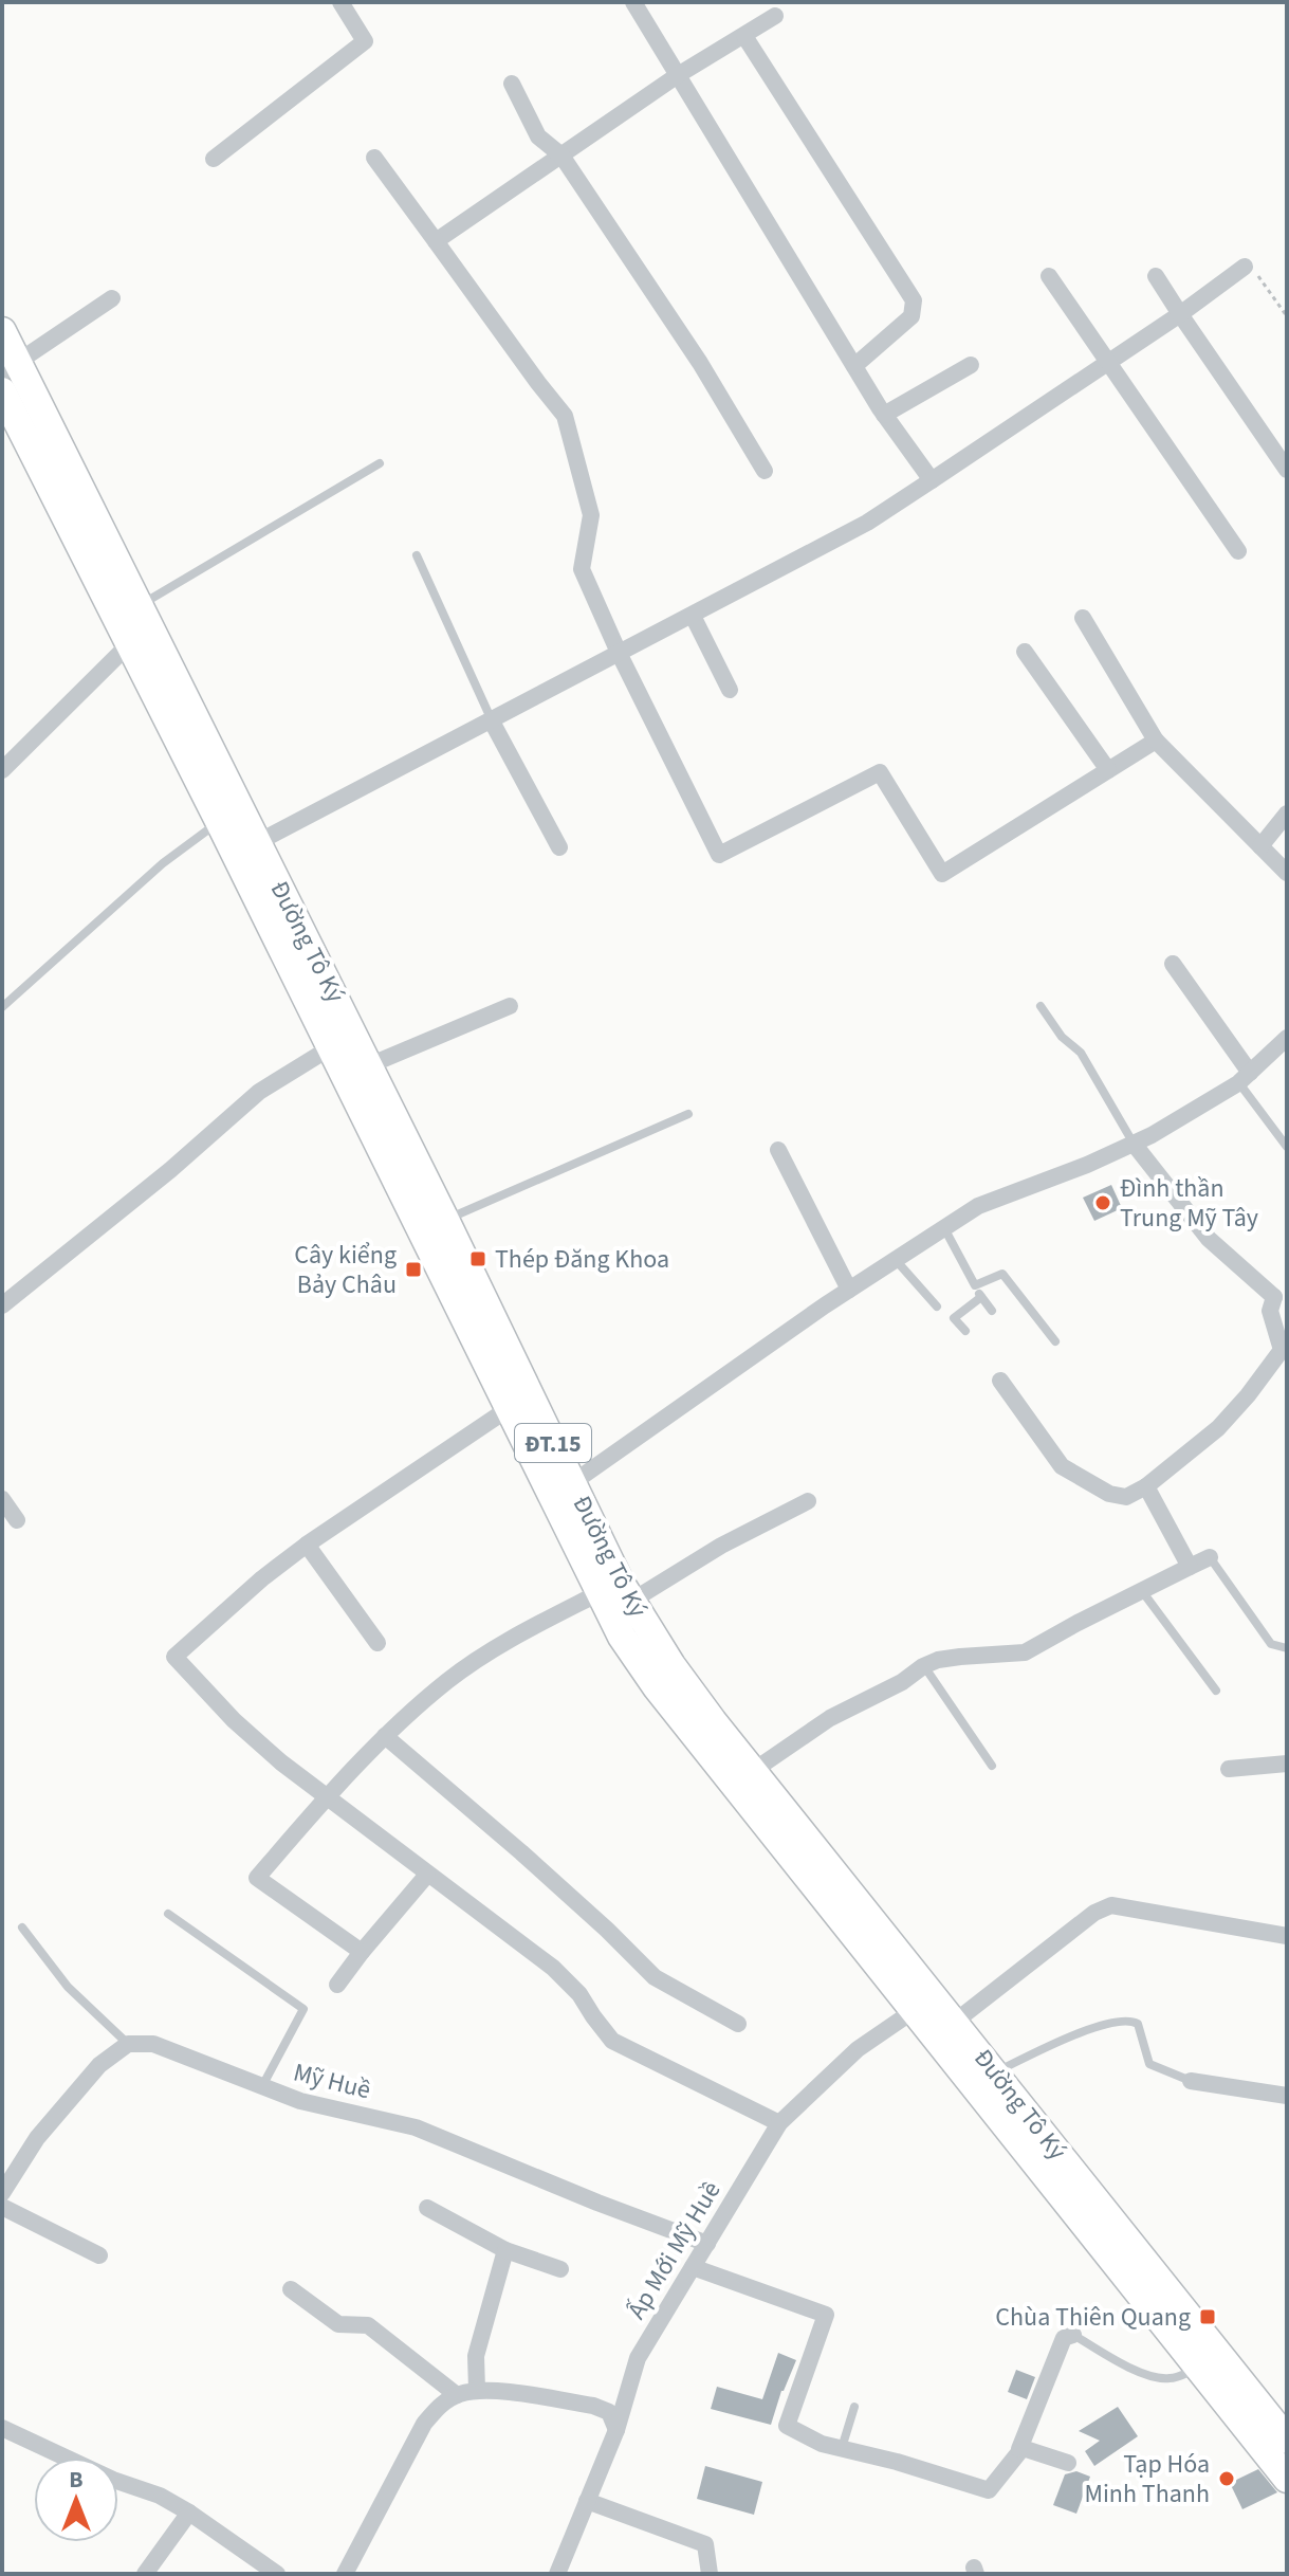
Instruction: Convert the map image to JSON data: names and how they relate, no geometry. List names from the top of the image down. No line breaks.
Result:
{"streets":{"main road":["Đường Tô Ký","ĐT.15"],"street":["Mỹ Huề","Ấp Mới Mỹ Huề"]},"crossings":[["Đường Tô Ký","Ấp Mới Mỹ Huề"],["Mỹ Huề","Ấp Mới Mỹ Huề"]],"places":{"other":["Đình thần Trung Mỹ Tây","Tạp Hóa Minh Thanh"],"transit":["Thép Đăng Khoa","Cây kiểng Bảy Châu","Chùa Thiên Quang"]},"north":"top"}
